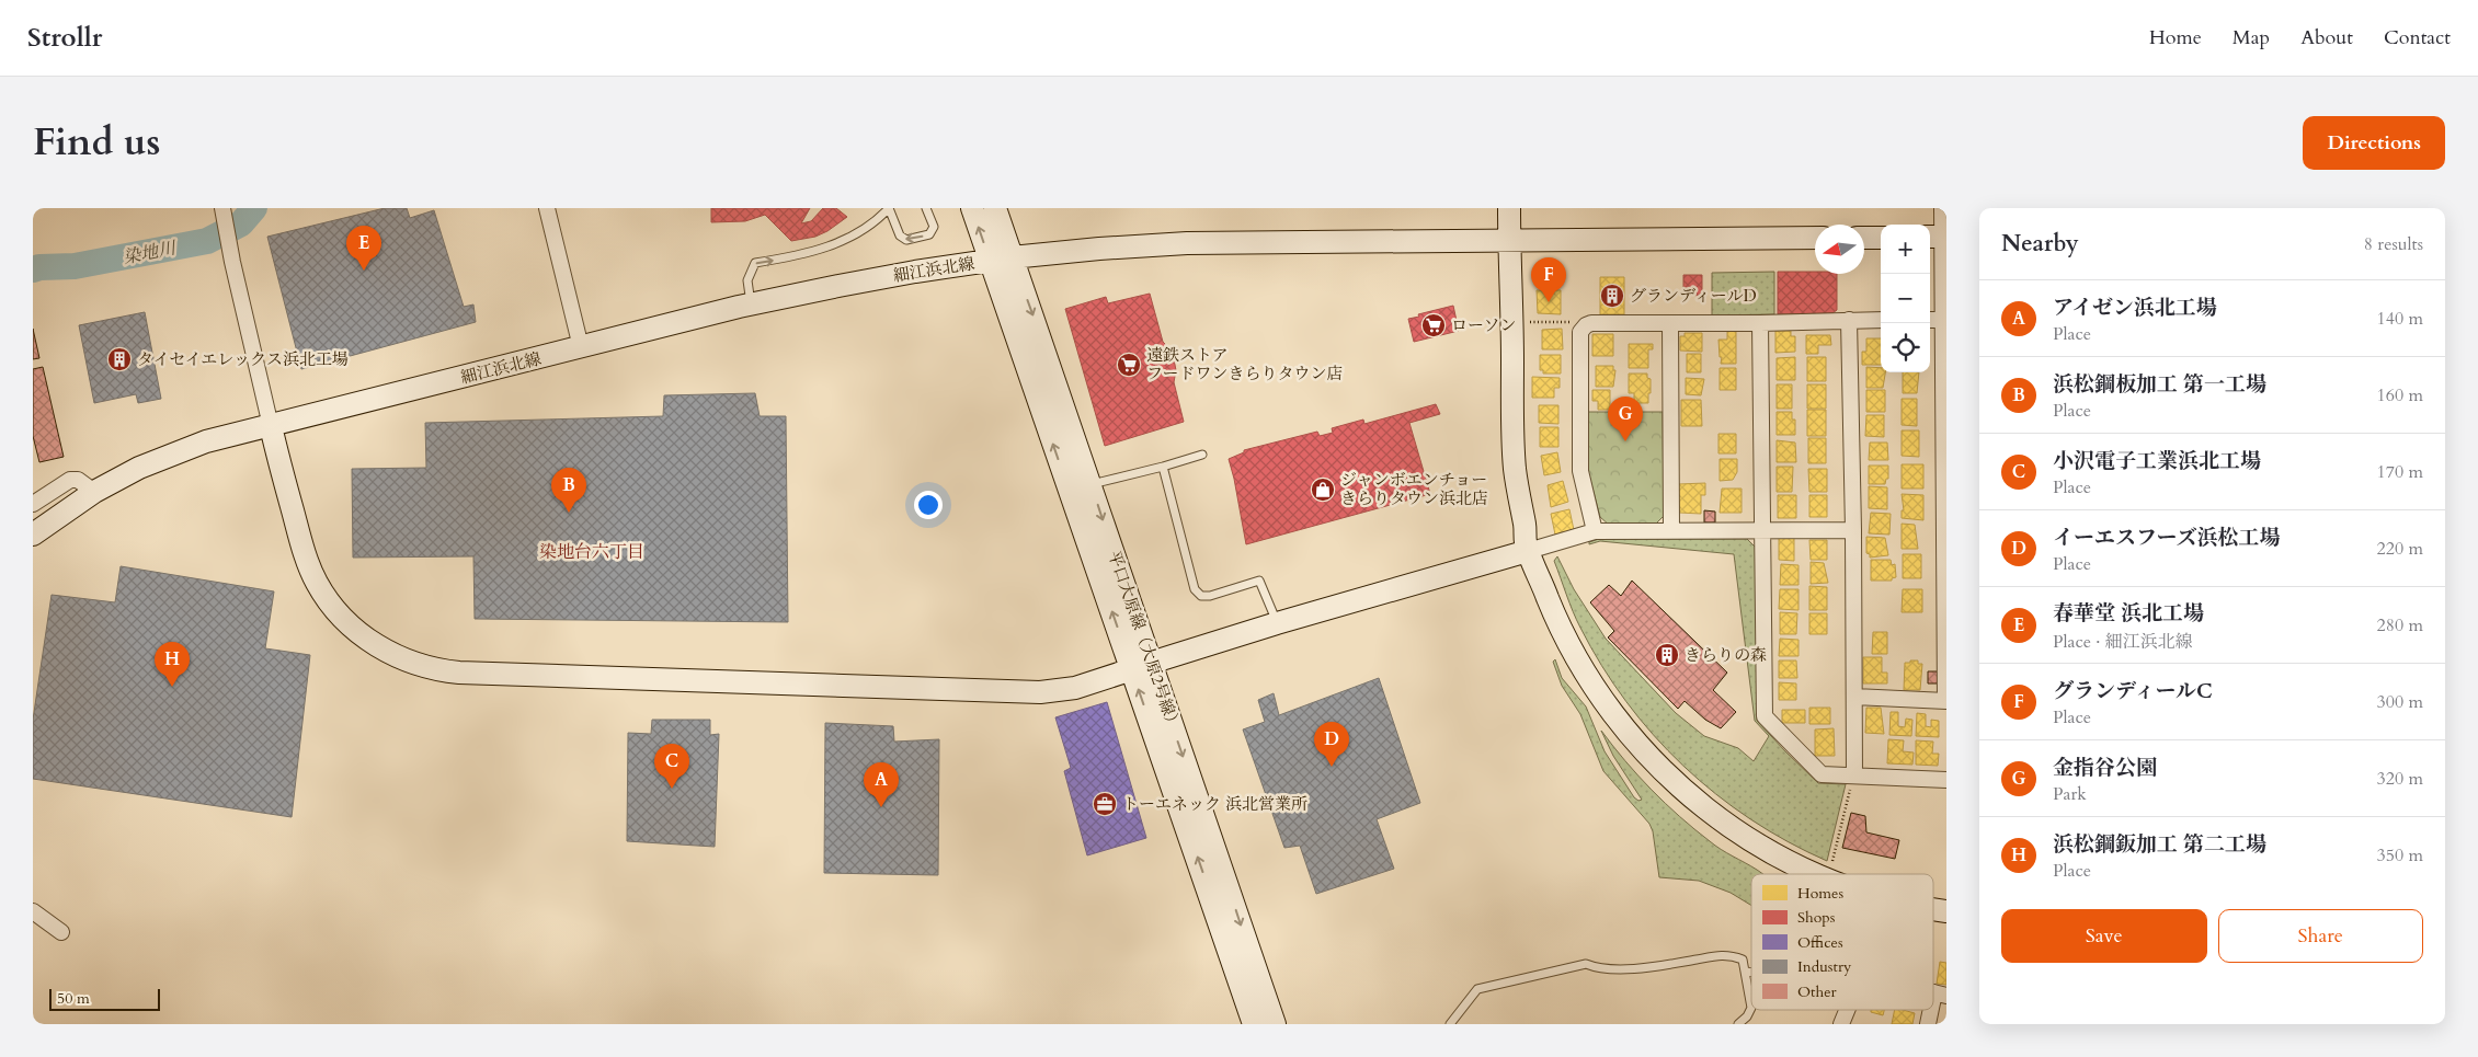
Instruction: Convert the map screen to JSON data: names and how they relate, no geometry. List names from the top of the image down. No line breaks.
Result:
{"streets":{"street":["細江浜北線","平口大原線（大原2号線）"]},"crossings":[["細江浜北線","平口大原線（大原2号線）"]],"districts":["染地台六丁目"],"water":["染地川"],"places":{"building":["グランディールD","タイセイエレックス浜北工場","きらりの森"],"supermarket":["ローソン","遠鉄ストア フードワンきらりタウン店"],"shop":["ジャンボエンチョー きらりタウン浜北店"],"office":["トーエネック 浜北営業所"]},"legend":["Homes","Shops","Offices","Industry","Other"],"scale_bar":"50 m","north":"left","page":{"header":"Strollr","nav":["Home","Map","About","Contact"],"title":"Find us","buttons":["Directions",["Save","Share"]],"heading":["Nearby","8 results"],"map_buttons":["+","−"],"pins":["E","F","G","B","H","D","C","A"],"list":[{"mark":"A","name":"アイゼン浜北工場","note":"Place","value":"140 m"},{"mark":"B","name":"浜松鋼板加工 第一工場","note":"Place","value":"160 m"},{"mark":"C","name":"小沢電子工業浜北工場","note":"Place","value":"170 m"},{"mark":"D","name":"イーエスフーズ浜松工場","note":"Place","value":"220 m"},{"mark":"E","name":"春華堂 浜北工場","note":"Place · 細江浜北線","value":"280 m"},{"mark":"F","name":"グランディールC","note":"Place","value":"300 m"},{"mark":"G","name":"金指谷公園","note":"Park","value":"320 m"},{"mark":"H","name":"浜松鋼鈑加工 第二工場","note":"Place","value":"350 m"}],"scale":"50 m"}}
